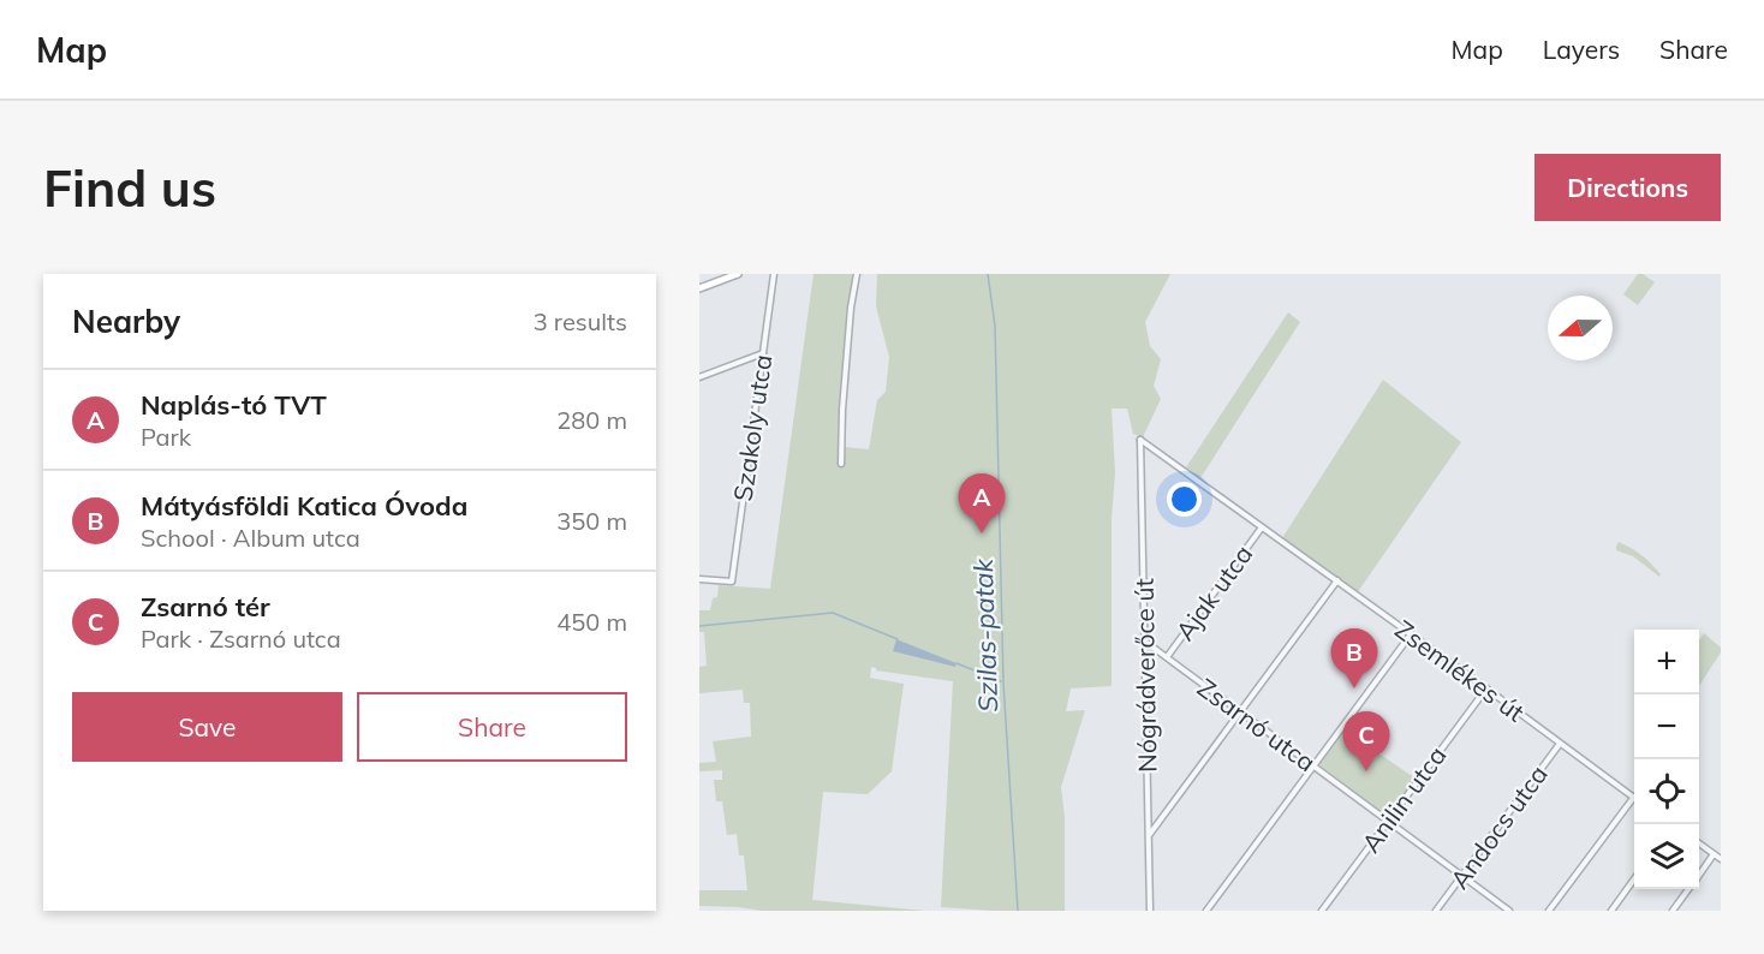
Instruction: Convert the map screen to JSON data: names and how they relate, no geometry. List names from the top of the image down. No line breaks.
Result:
{"streets":{"street":["Szakoly utca","Ajak utca","Zsemlékes út","Nógrádverőce út","Zsarnó utca","Anilin utca","Andocs utca"]},"crossings":[["Ajak utca","Zsemlékes út"],["Ajak utca","Zsarnó utca"],["Zsemlékes út","Nógrádverőce út"],["Zsemlékes út","Anilin utca"],["Zsemlékes út","Andocs utca"],["Nógrádverőce út","Zsarnó utca"],["Zsarnó utca","Anilin utca"],["Zsarnó utca","Andocs utca"]],"water":["Szilas-patak"],"north":"left","page":{"header":"Map","nav":["Map","Layers","Share"],"buttons":["Directions",["Save","Share"]],"title":"Find us","heading":["Nearby","3 results"],"list":[{"mark":"A","name":"Naplás-tó TVT","note":"Park","value":"280 m"},{"mark":"B","name":"Mátyásföldi Katica Óvoda","note":"School · Album utca","value":"350 m"},{"mark":"C","name":"Zsarnó tér","note":"Park · Zsarnó utca","value":"450 m"}],"pins":["A","B","C"],"map_buttons":["+","−"]}}
